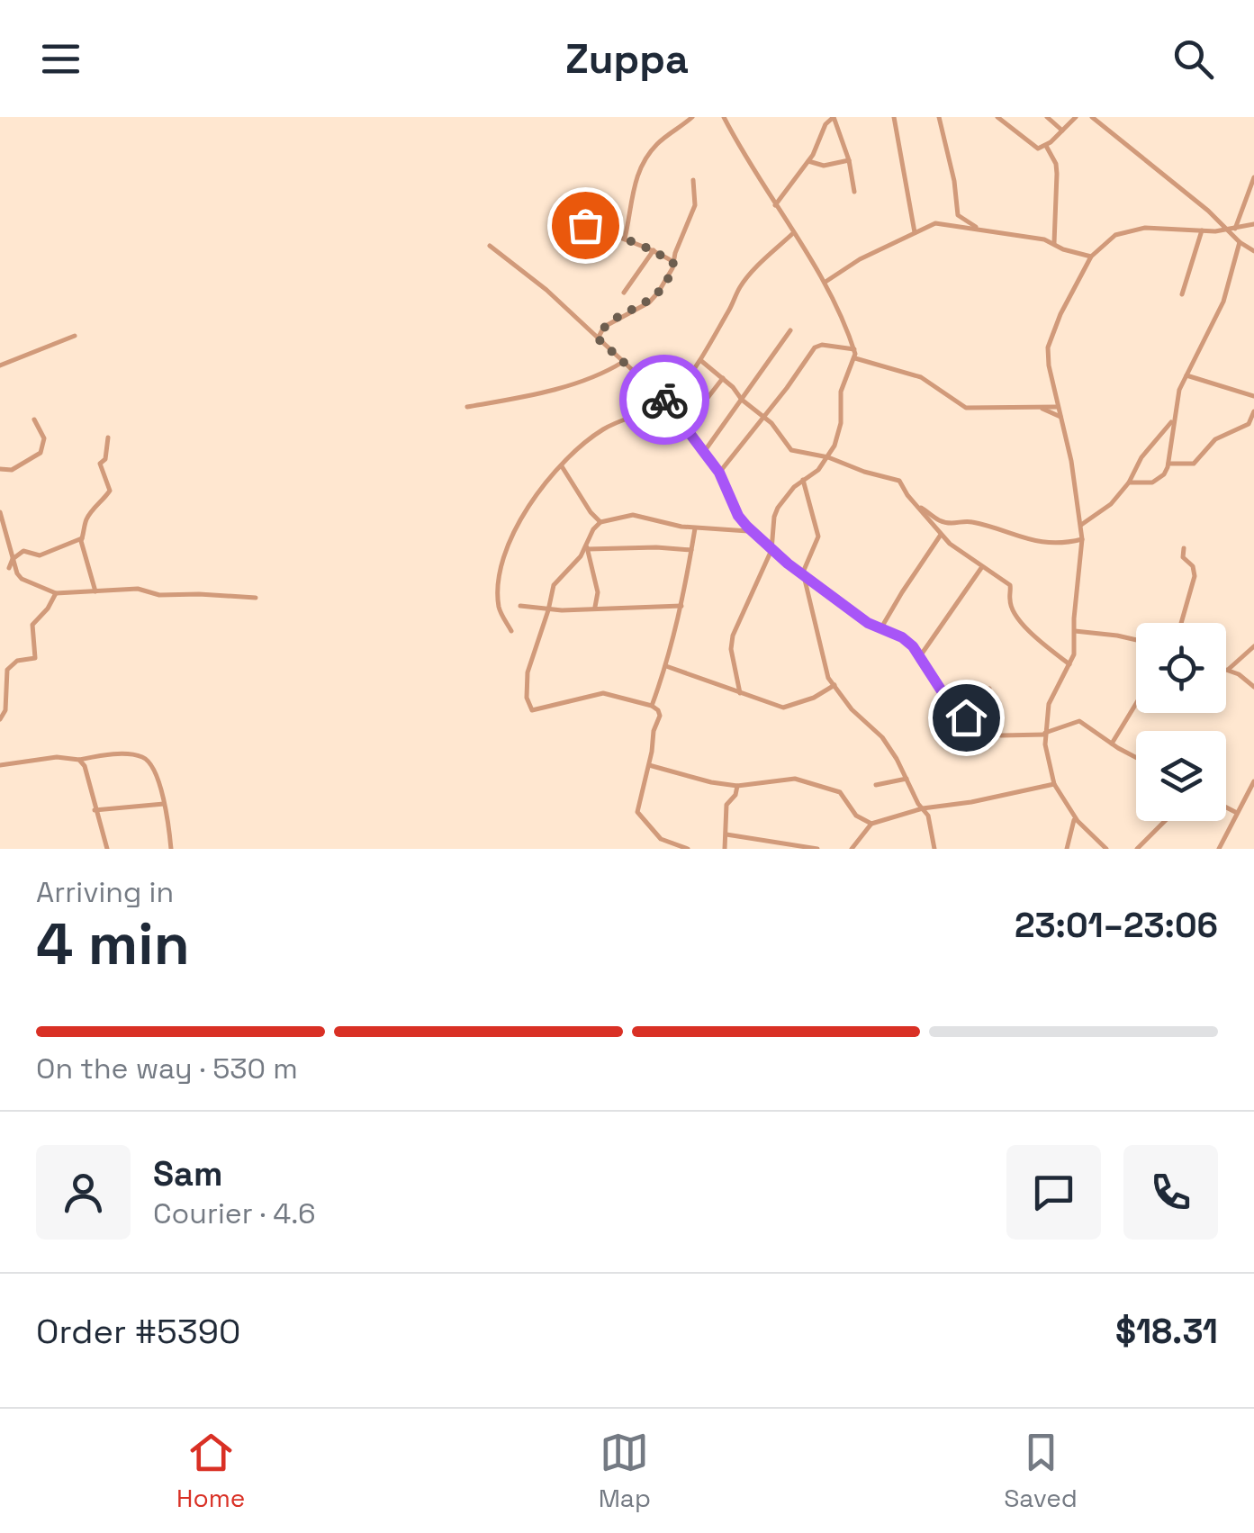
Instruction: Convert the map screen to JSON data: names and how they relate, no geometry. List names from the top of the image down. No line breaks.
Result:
{"page":{"header":"Zuppa","heading":["4 min","Arriving in","23:01–23:06"],"panel":["Sam","Courier · 4.6","Order #5390","$18.31"],"bar":"On the way · 530 m","tabs":["Home","Map","Saved"]}}
